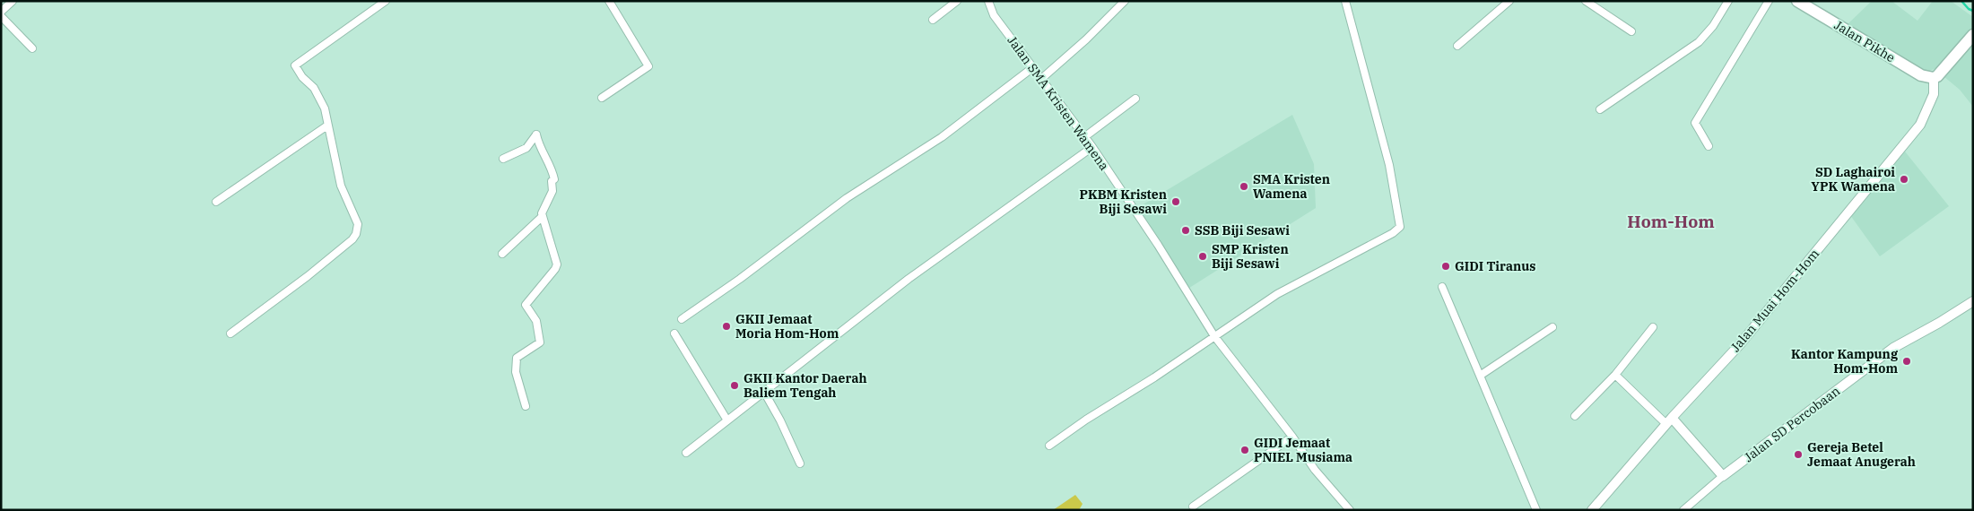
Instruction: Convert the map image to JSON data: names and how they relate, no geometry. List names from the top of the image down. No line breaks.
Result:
{"streets":{"highway":["Jalan Pikhe"],"street":["Jalan SMA Kristen Wamena","Jalan Muai Hom-Hom","Jalan SD Percobaan"]},"crossings":[["Jalan Pikhe","Jalan Muai Hom-Hom"]],"districts":["Hom-Hom"],"places":["SD Laghairoi YPK Wamena","SMA Kristen Wamena","PKBM Kristen Biji Sesawi","SSB Biji Sesawi","SMP Kristen Biji Sesawi","GIDI Tiranus","GKII Jemaat Moria Hom-Hom","Kantor Kampung Hom-Hom","GKII Kantor Daerah Baliem Tengah","GIDI Jemaat PNIEL Musiama","Gereja Betel Jemaat Anugerah"]}
